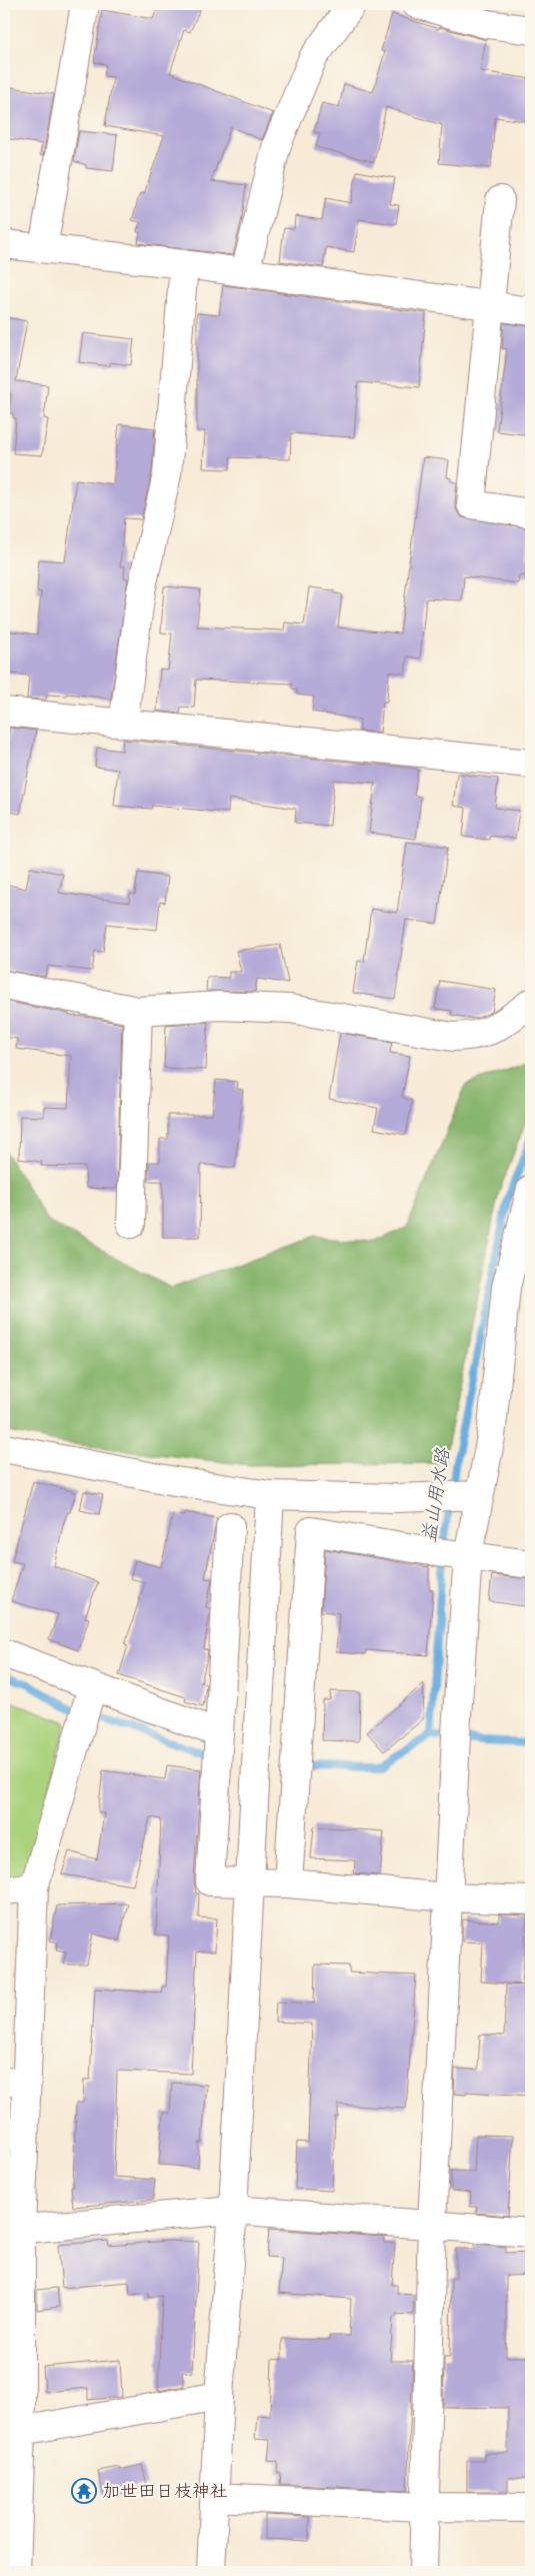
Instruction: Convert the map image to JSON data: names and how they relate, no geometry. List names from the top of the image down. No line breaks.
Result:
{"water":["益山用水路"],"places":{"temple":["加世田日枝神社"]}}
